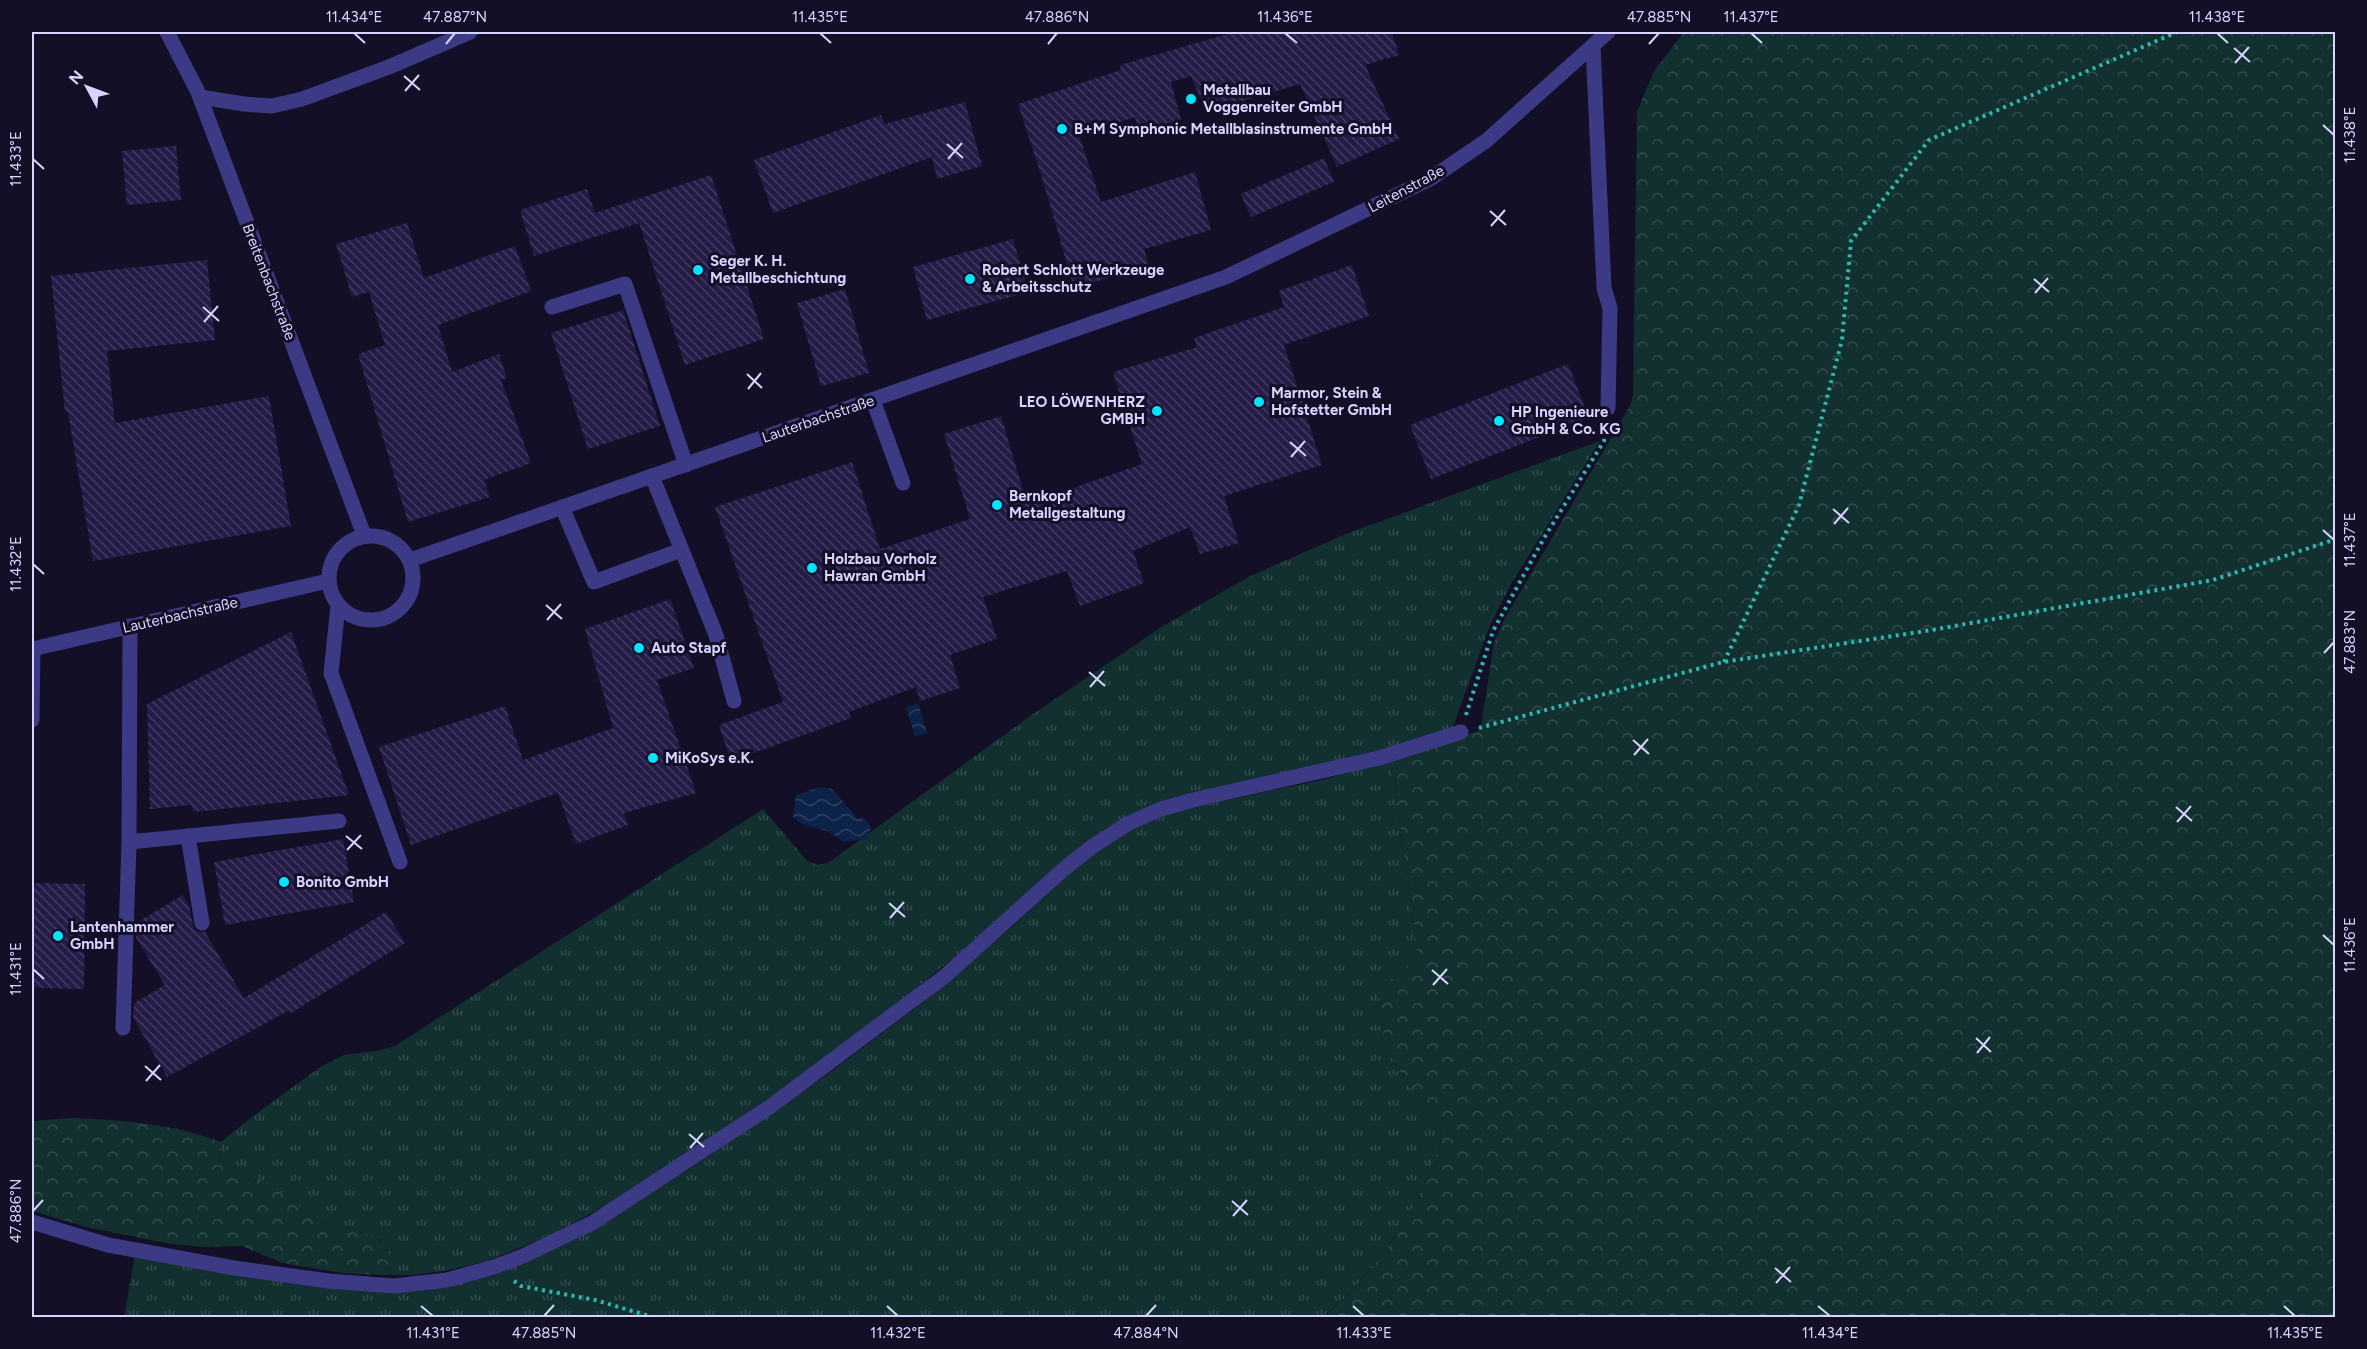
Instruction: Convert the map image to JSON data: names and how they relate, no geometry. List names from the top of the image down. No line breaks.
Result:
{"streets":{"street":["Leitenstraße","Breitenbachstraße","Lauterbachstraße"]},"crossings":[["Leitenstraße","Lauterbachstraße"],["Breitenbachstraße","Lauterbachstraße"]],"places":["Metallbau Voggenreiter GmbH","B+M Symphonic Metallblasinstrumente GmbH","Seger K. H. Metallbeschichtung","Robert Schlott Werkzeuge & Arbeitsschutz","Marmor, Stein & Hofstetter GmbH","LEO LÖWENHERZ GMBH","HP Ingenieure GmbH & Co. KG","Bernkopf Metallgestaltung","Holzbau Vorholz Hawran GmbH","Auto Stapf","MiKoSys e.K.","Bonito GmbH","Lantenhammer GmbH"],"north":"top left","coordinates":["11.434°E","47.887°N","11.435°E","47.886°N","11.436°E","47.885°N","11.437°E","11.438°E","11.433°E","11.432°E","47.883°N","11.431°E","47.884°N"]}
